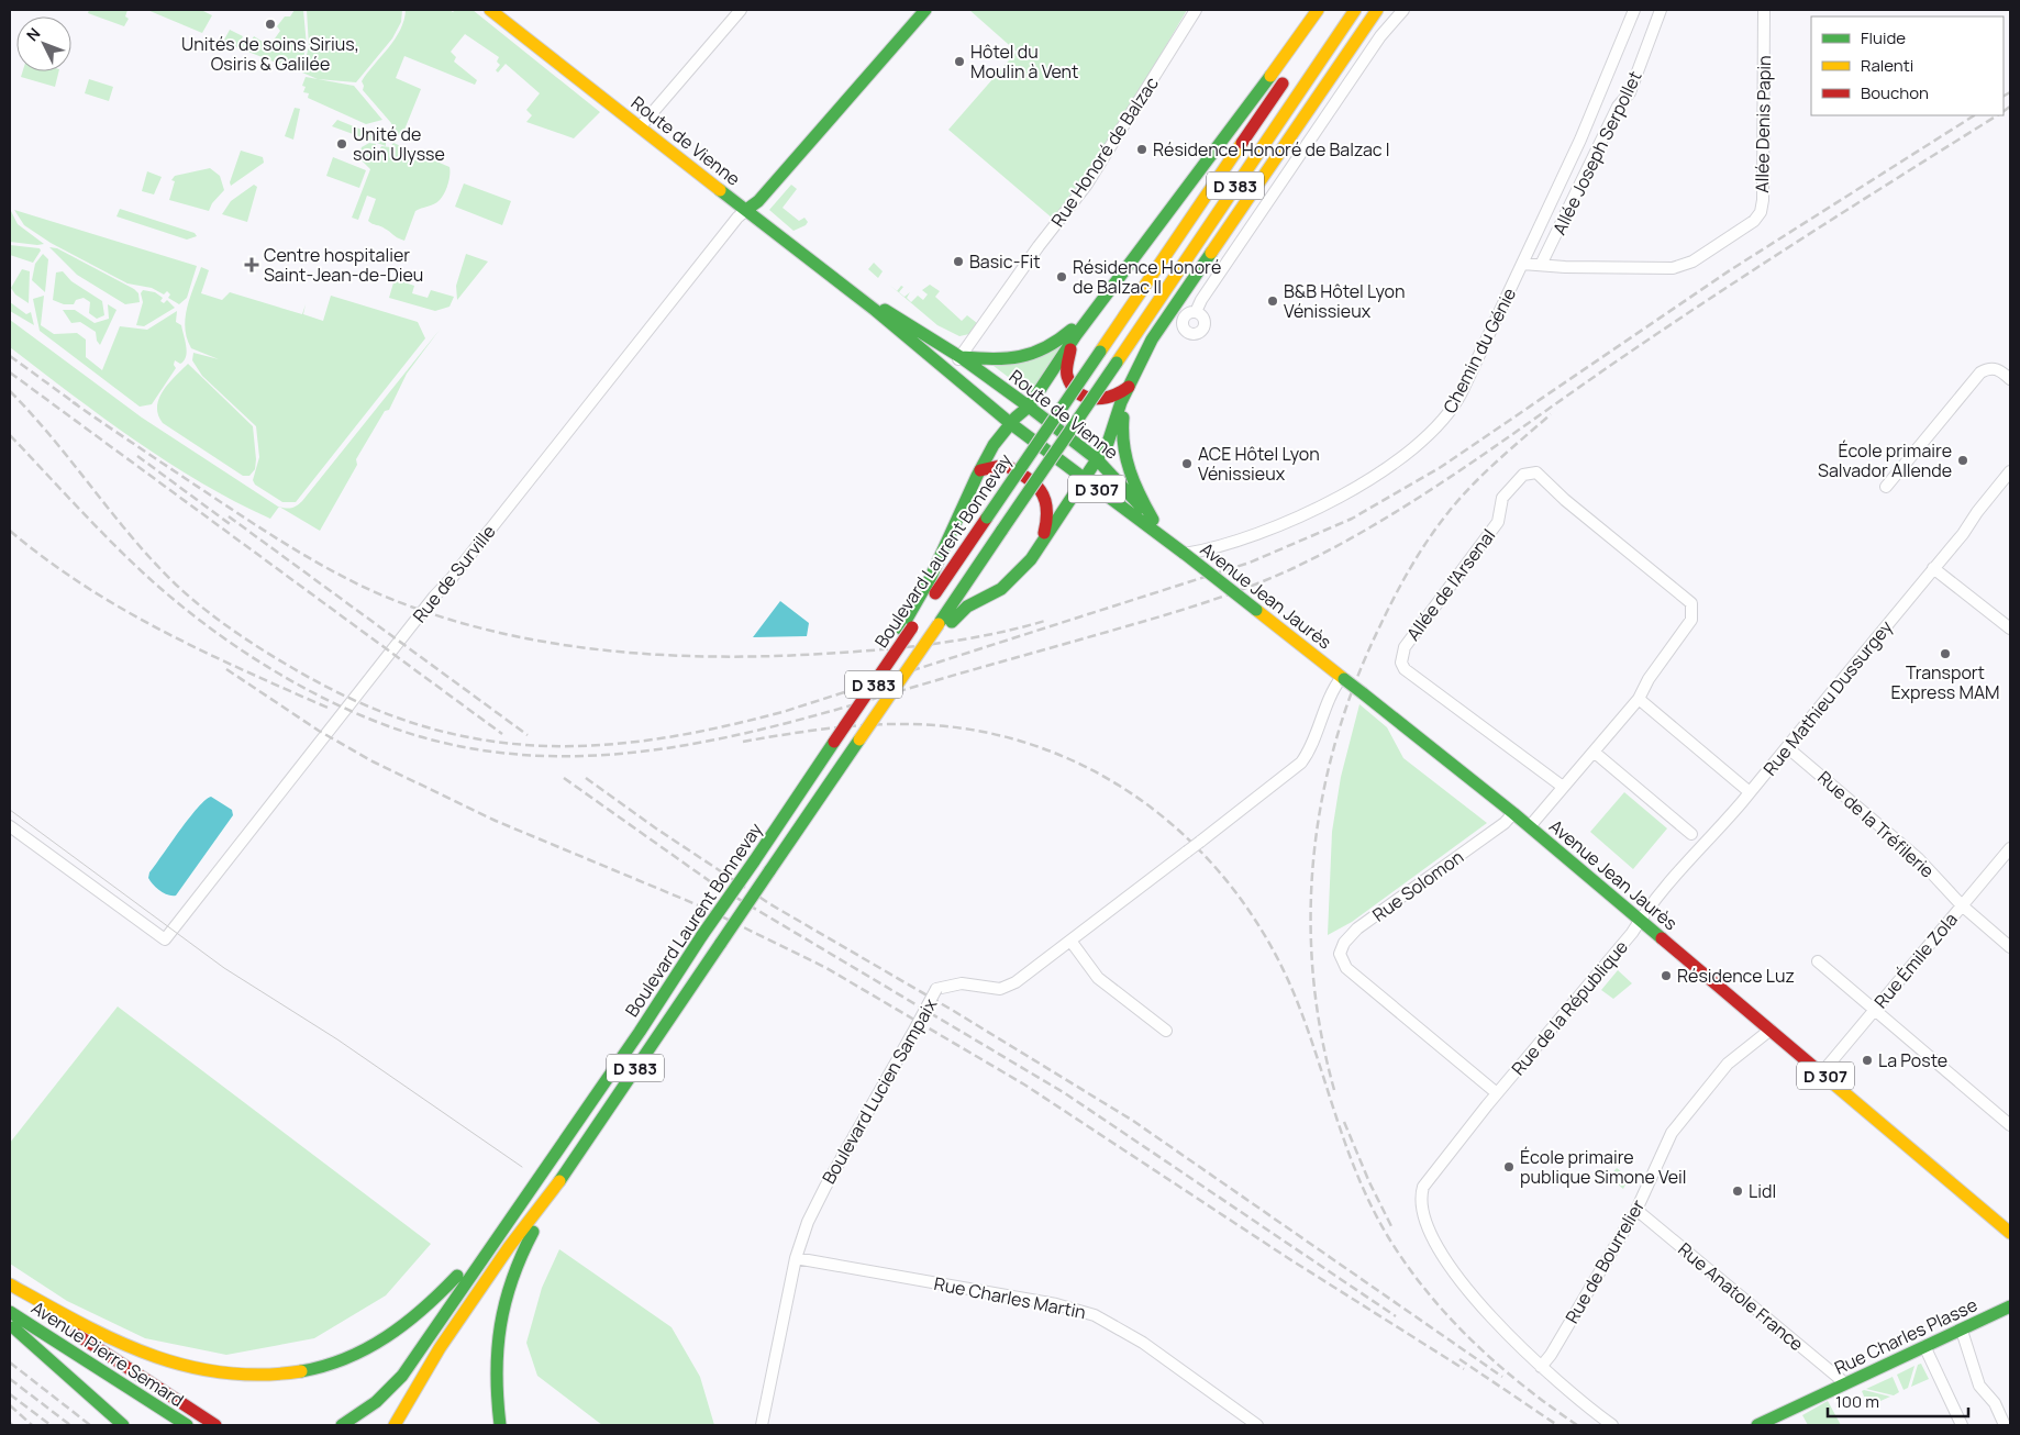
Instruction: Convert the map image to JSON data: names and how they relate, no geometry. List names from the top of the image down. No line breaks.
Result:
{"streets":{"main road":["Route de Vienne","D 383","D 307","Boulevard Laurent Bonnevay","Avenue Jean Jaurès","Rue Charles Plasse","Avenue Pierre Semard"],"street":["Allée Denis Papin","Rue Honoré de Balzac","Allée Joseph Serpollet","Chemin du Génie","Rue de Surville","Allée de l'Arsenal","Rue Mathieu Dussurgey","Rue de la Tréfilerie","Rue Solomon","Rue Émile Zola","Rue de la République","Boulevard Lucien Sampaix","Rue de Bourrelier","Rue Anatole France","Rue Charles Martin"]},"crossings":[["Allée Denis Papin","Allée Joseph Serpollet"],["Allée Denis Papin","Chemin du Génie"],["Route de Vienne","Rue Honoré de Balzac"],["Route de Vienne","Chemin du Génie"],["Route de Vienne","Rue de Surville"],["Route de Vienne","Avenue Jean Jaurès"],["D 383","Boulevard Laurent Bonnevay"],["Chemin du Génie","Avenue Jean Jaurès"],["Allée de l'Arsenal","Avenue Jean Jaurès"],["Avenue Jean Jaurès","Rue Mathieu Dussurgey"],["Avenue Jean Jaurès","Rue Solomon"],["Avenue Jean Jaurès","Rue Émile Zola"],["Avenue Jean Jaurès","Rue de la République"],["Avenue Jean Jaurès","Boulevard Lucien Sampaix"],["Avenue Jean Jaurès","Rue de Bourrelier"],["Rue Mathieu Dussurgey","Rue de la Tréfilerie"],["Rue Mathieu Dussurgey","Rue de la République"],["Rue de la Tréfilerie","Rue Émile Zola"],["Rue Solomon","Rue de la République"],["Rue de la République","Rue de Bourrelier"],["Boulevard Lucien Sampaix","Rue Charles Martin"],["Rue de Bourrelier","Rue Anatole France"],["Rue Anatole France","Rue Charles Plasse"]],"places":{"other":["Unités de soins Sirius, Osiris & Galilée","Hôtel du Moulin à Vent","Unité de soin Ulysse","Résidence Honoré de Balzac I","Basic-Fit","Résidence Honoré de Balzac II","B&B Hôtel Lyon Vénissieux","École primaire Salvador Allende","ACE Hôtel Lyon Vénissieux","Transport Express MAM","Résidence Luz","La Poste","École primaire publique Simone Veil","Lidl"],"health":["Centre hospitalier Saint-Jean-de-Dieu"]},"legend":["Fluide","Ralenti","Bouchon"],"scale_bar":"100 m","north":"top left"}
